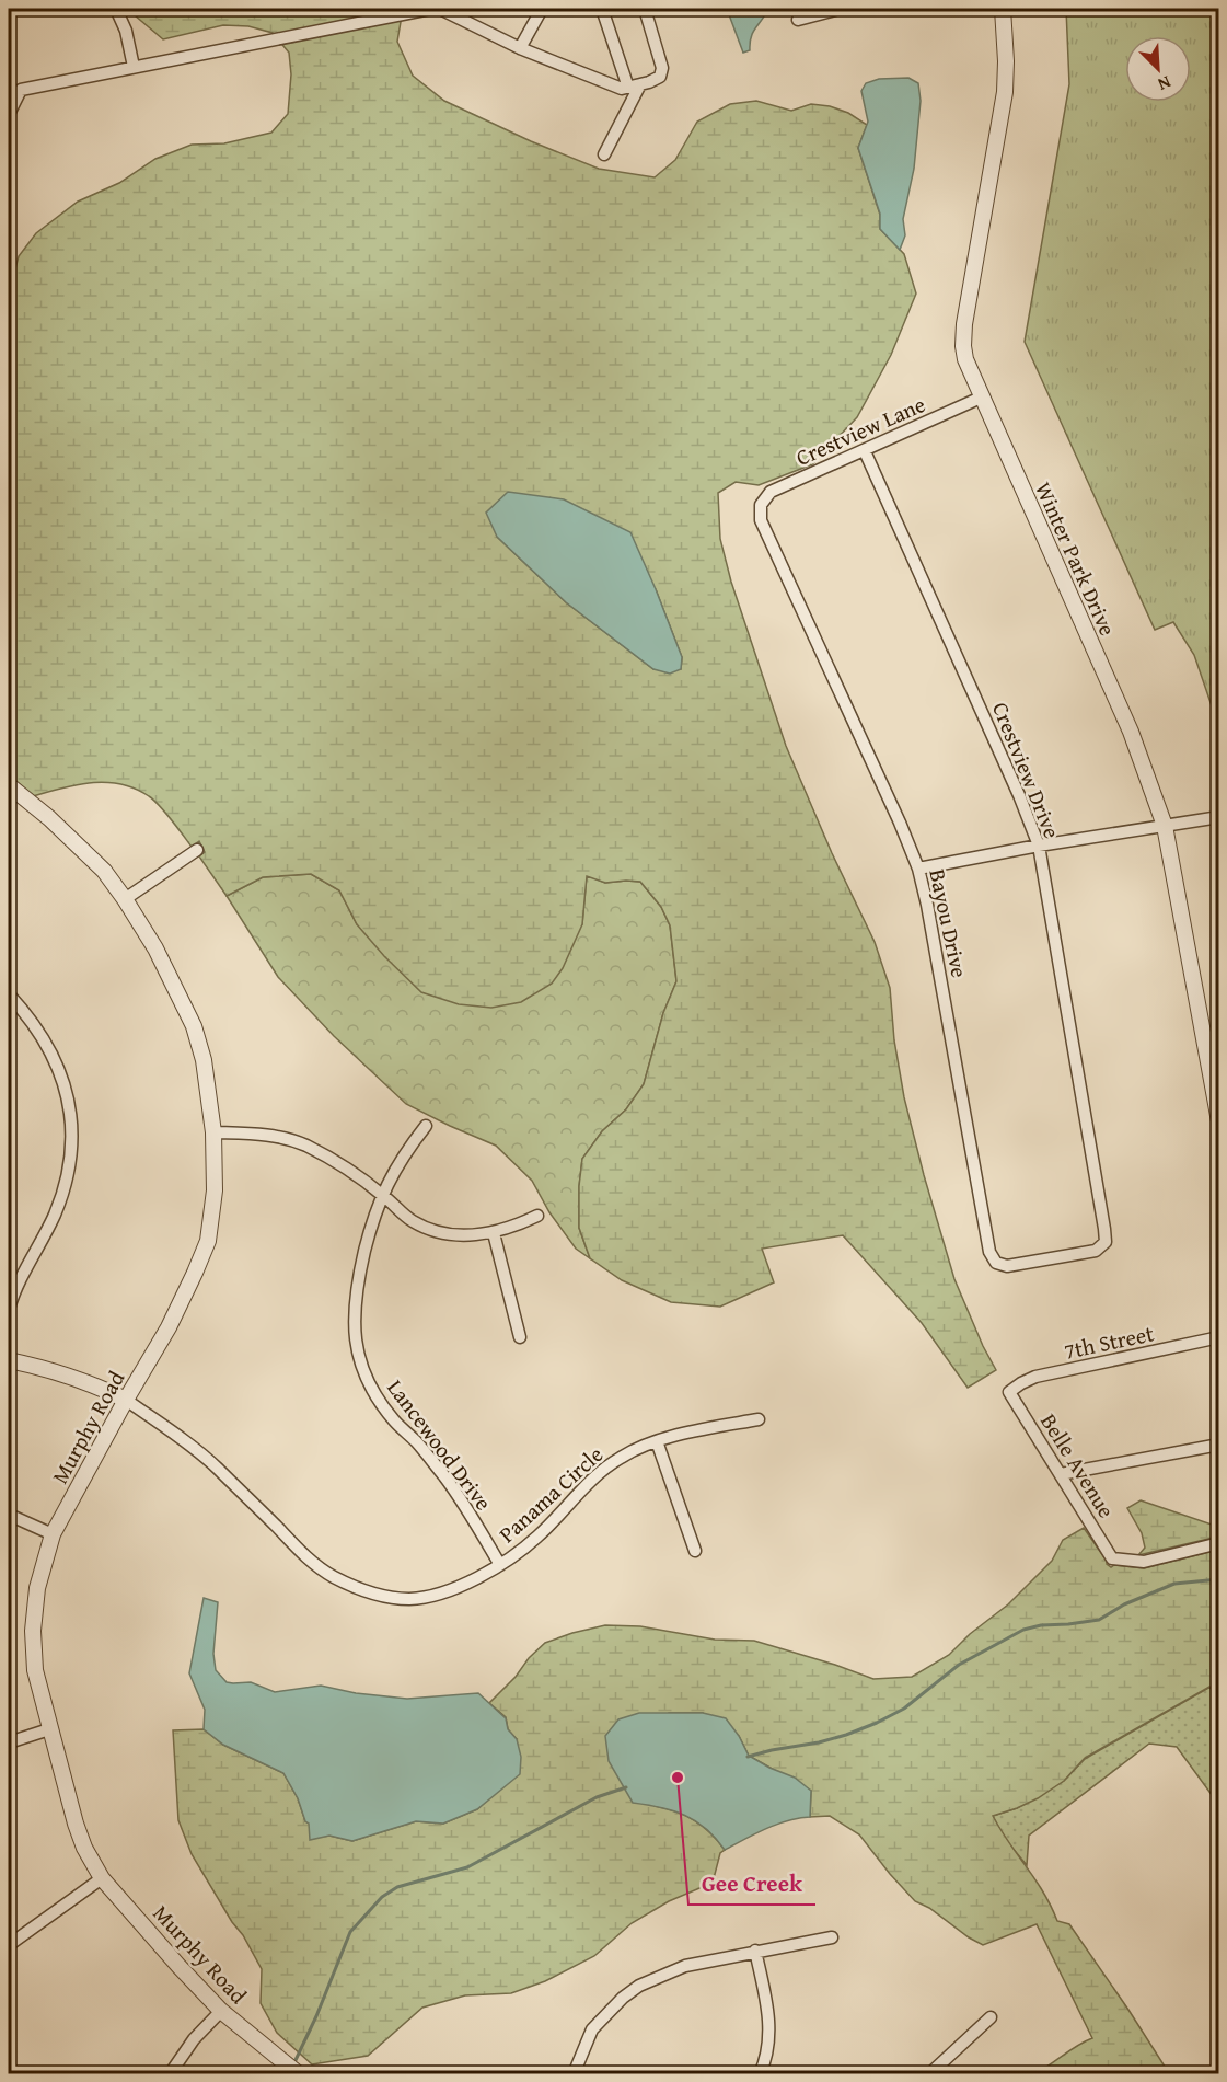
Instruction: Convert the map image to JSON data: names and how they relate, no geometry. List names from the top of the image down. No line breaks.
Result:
{"streets":{"street":["Crestview Lane","Winter Park Drive","Crestview Drive","Bayou Drive","7th Street","Murphy Road","Lancewood Drive","Belle Avenue","Panama Circle"]},"crossings":[["Crestview Lane","Winter Park Drive"],["Crestview Lane","Crestview Drive"],["Crestview Lane","Bayou Drive"],["Crestview Drive","Bayou Drive"],["7th Street","Belle Avenue"],["Murphy Road","Panama Circle"],["Lancewood Drive","Panama Circle"]],"places":["Gee Creek"],"north":"bottom right"}
